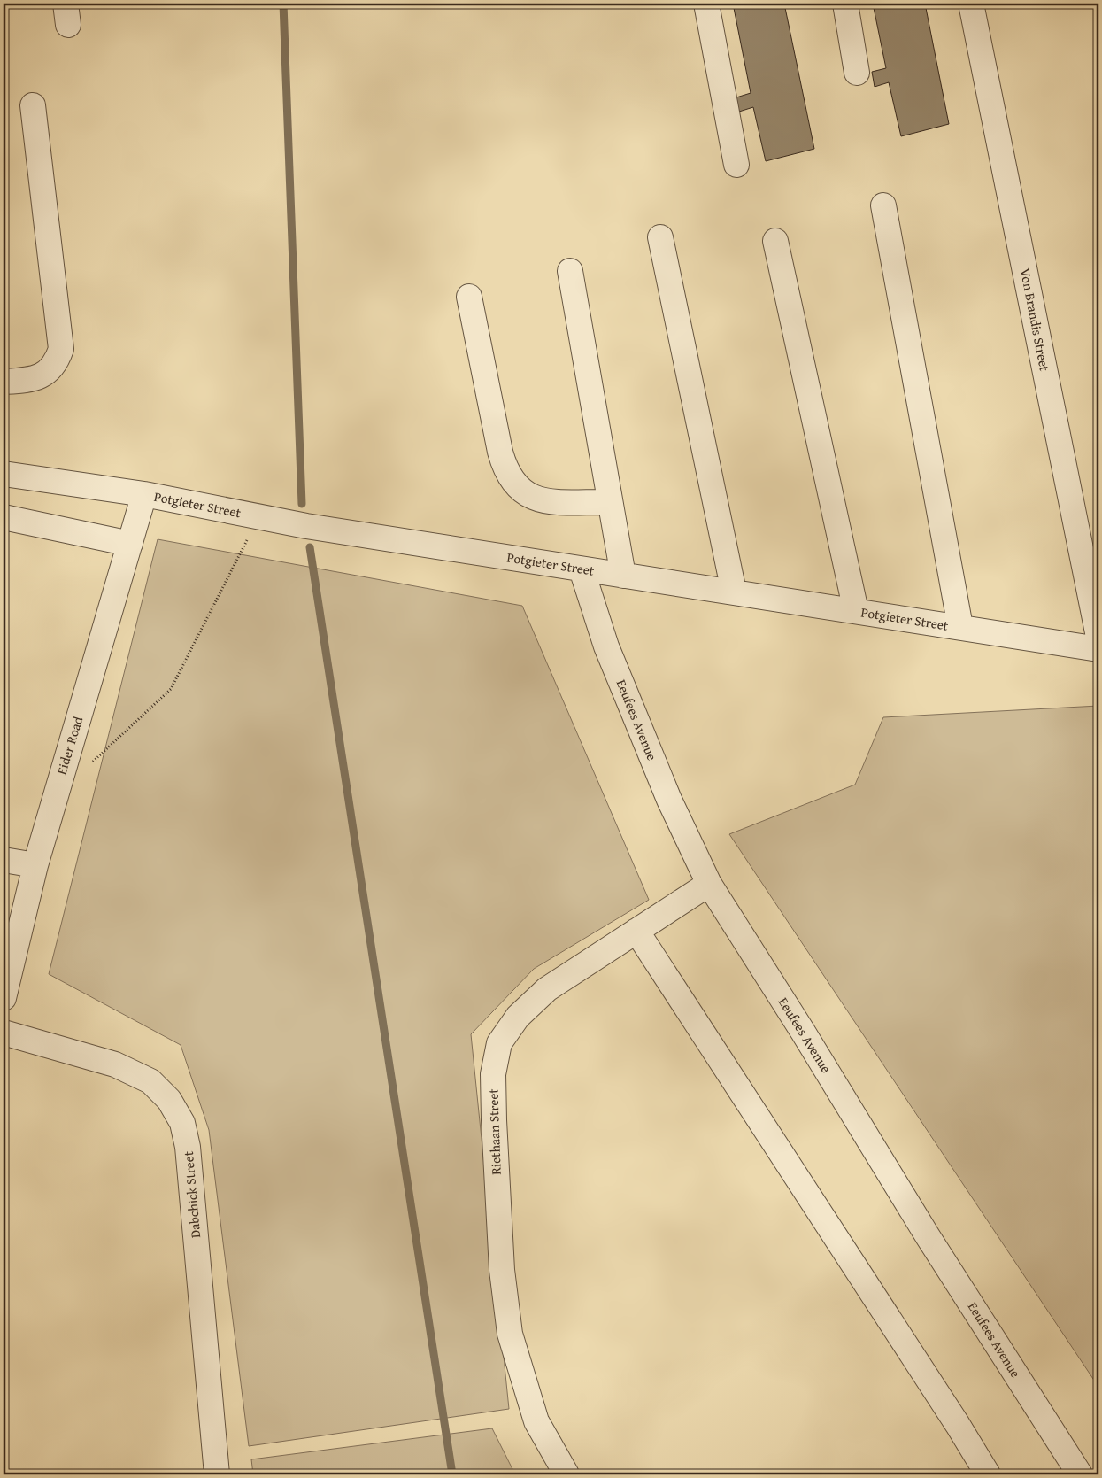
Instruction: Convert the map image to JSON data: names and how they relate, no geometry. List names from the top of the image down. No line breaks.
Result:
{"streets":{"street":["Von Brandis Street","Potgieter Street","Eeufees Avenue","Eider Road","Riethaan Street","Dabchick Street"]},"crossings":[["Potgieter Street","Eeufees Avenue"],["Potgieter Street","Eider Road"],["Eeufees Avenue","Riethaan Street"]]}
